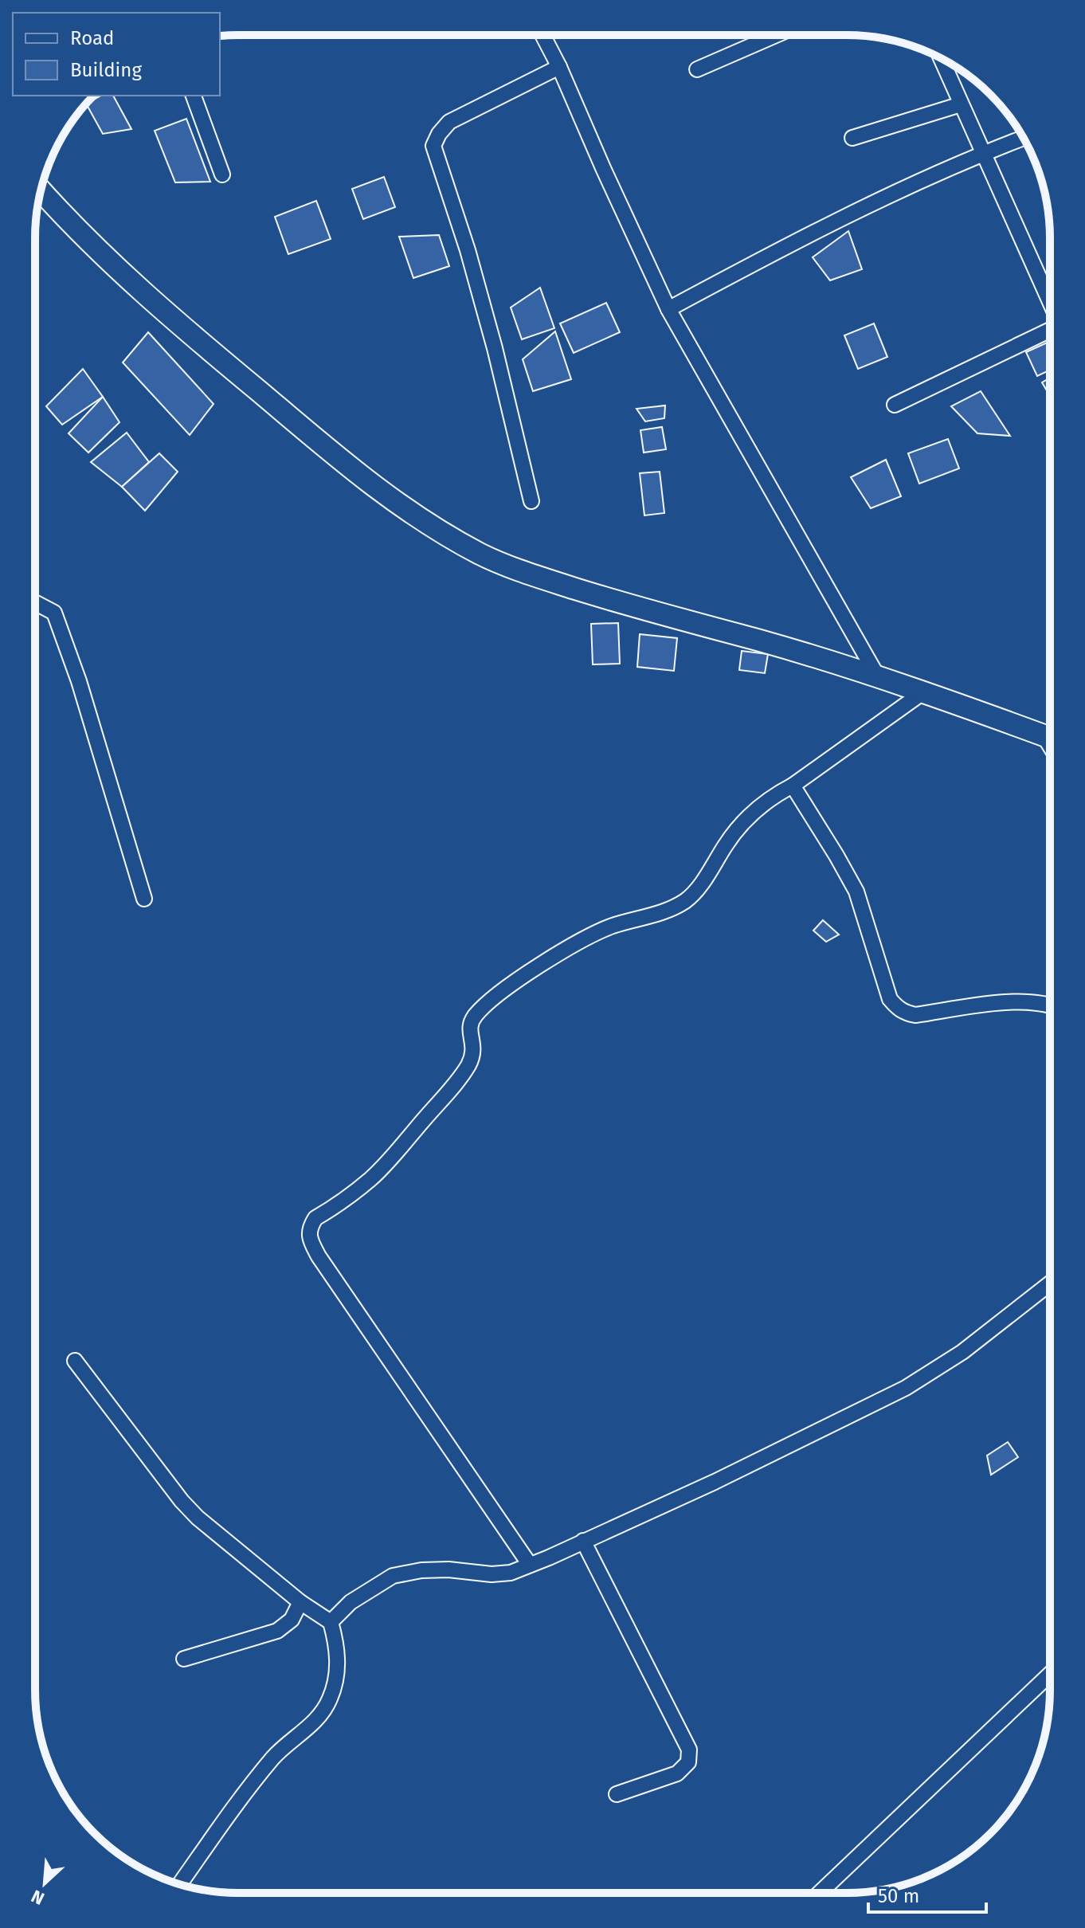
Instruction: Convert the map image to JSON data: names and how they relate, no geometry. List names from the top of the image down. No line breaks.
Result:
{"legend":["Road","Building"],"scale_bar":"50 m","north":"bottom left"}
